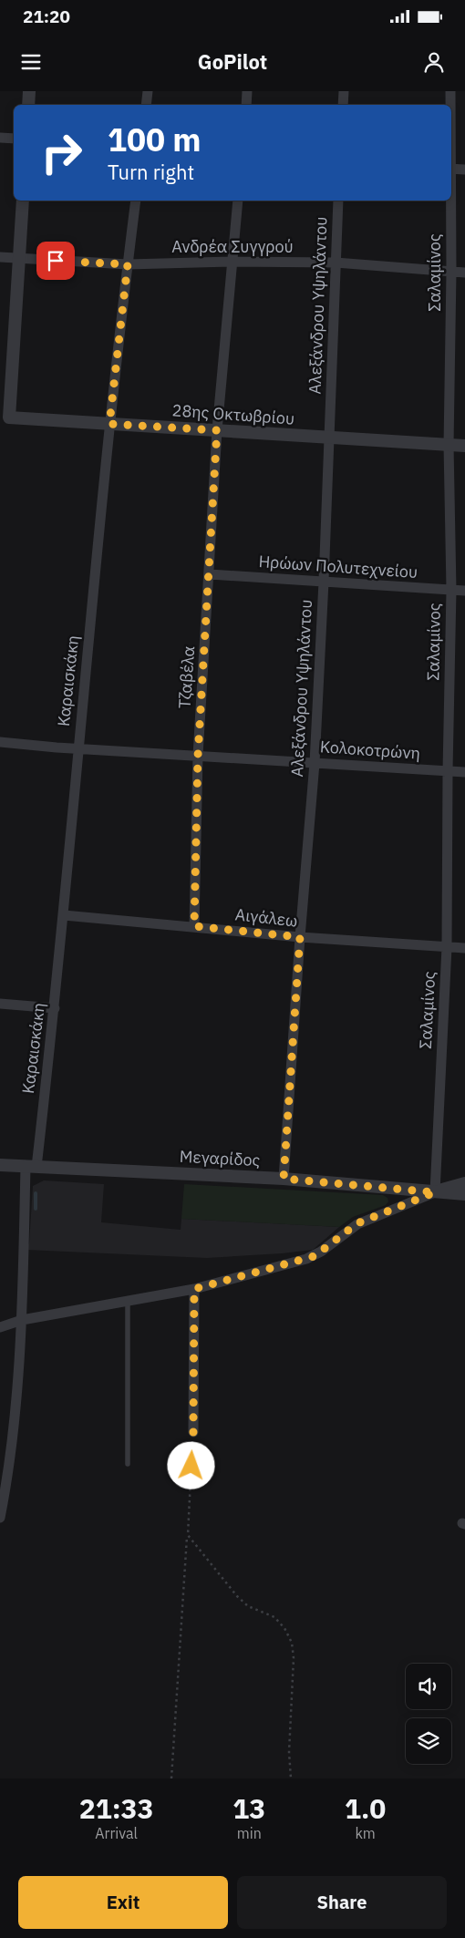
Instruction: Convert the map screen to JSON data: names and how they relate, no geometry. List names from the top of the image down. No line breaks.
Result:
{"streets":{"street":["Ανδρέα Συγγρού","Σαλαμίνος","Αλεξάνδρου Υψηλάντου","28ης Οκτωβρίου","Ηρώων Πολυτεχνείου","Τζαβέλα","Καραισκάκη","Κολοκοτρώνη","Αιγάλεω","Μεγαρίδος"]},"crossings":[["Ανδρέα Συγγρού","Σαλαμίνος"],["Ανδρέα Συγγρού","Αλεξάνδρου Υψηλάντου"],["Ανδρέα Συγγρού","Τζαβέλα"],["Ανδρέα Συγγρού","Καραισκάκη"],["Σαλαμίνος","28ης Οκτωβρίου"],["Σαλαμίνος","Ηρώων Πολυτεχνείου"],["Σαλαμίνος","Κολοκοτρώνη"],["Σαλαμίνος","Αιγάλεω"],["Σαλαμίνος","Μεγαρίδος"],["Αλεξάνδρου Υψηλάντου","28ης Οκτωβρίου"],["Αλεξάνδρου Υψηλάντου","Ηρώων Πολυτεχνείου"],["Αλεξάνδρου Υψηλάντου","Κολοκοτρώνη"],["Αλεξάνδρου Υψηλάντου","Αιγάλεω"],["Αλεξάνδρου Υψηλάντου","Μεγαρίδος"],["28ης Οκτωβρίου","Τζαβέλα"],["28ης Οκτωβρίου","Καραισκάκη"],["Ηρώων Πολυτεχνείου","Τζαβέλα"],["Τζαβέλα","Κολοκοτρώνη"],["Τζαβέλα","Αιγάλεω"],["Καραισκάκη","Κολοκοτρώνη"],["Καραισκάκη","Αιγάλεω"],["Καραισκάκη","Μεγαρίδος"]],"page":{"status":"21:20","header":"GoPilot","turn":["100 m","Turn right"],"eta":["21:33","Arrival","13","min","1.0","km"],"buttons":["Exit","Share"]}}
